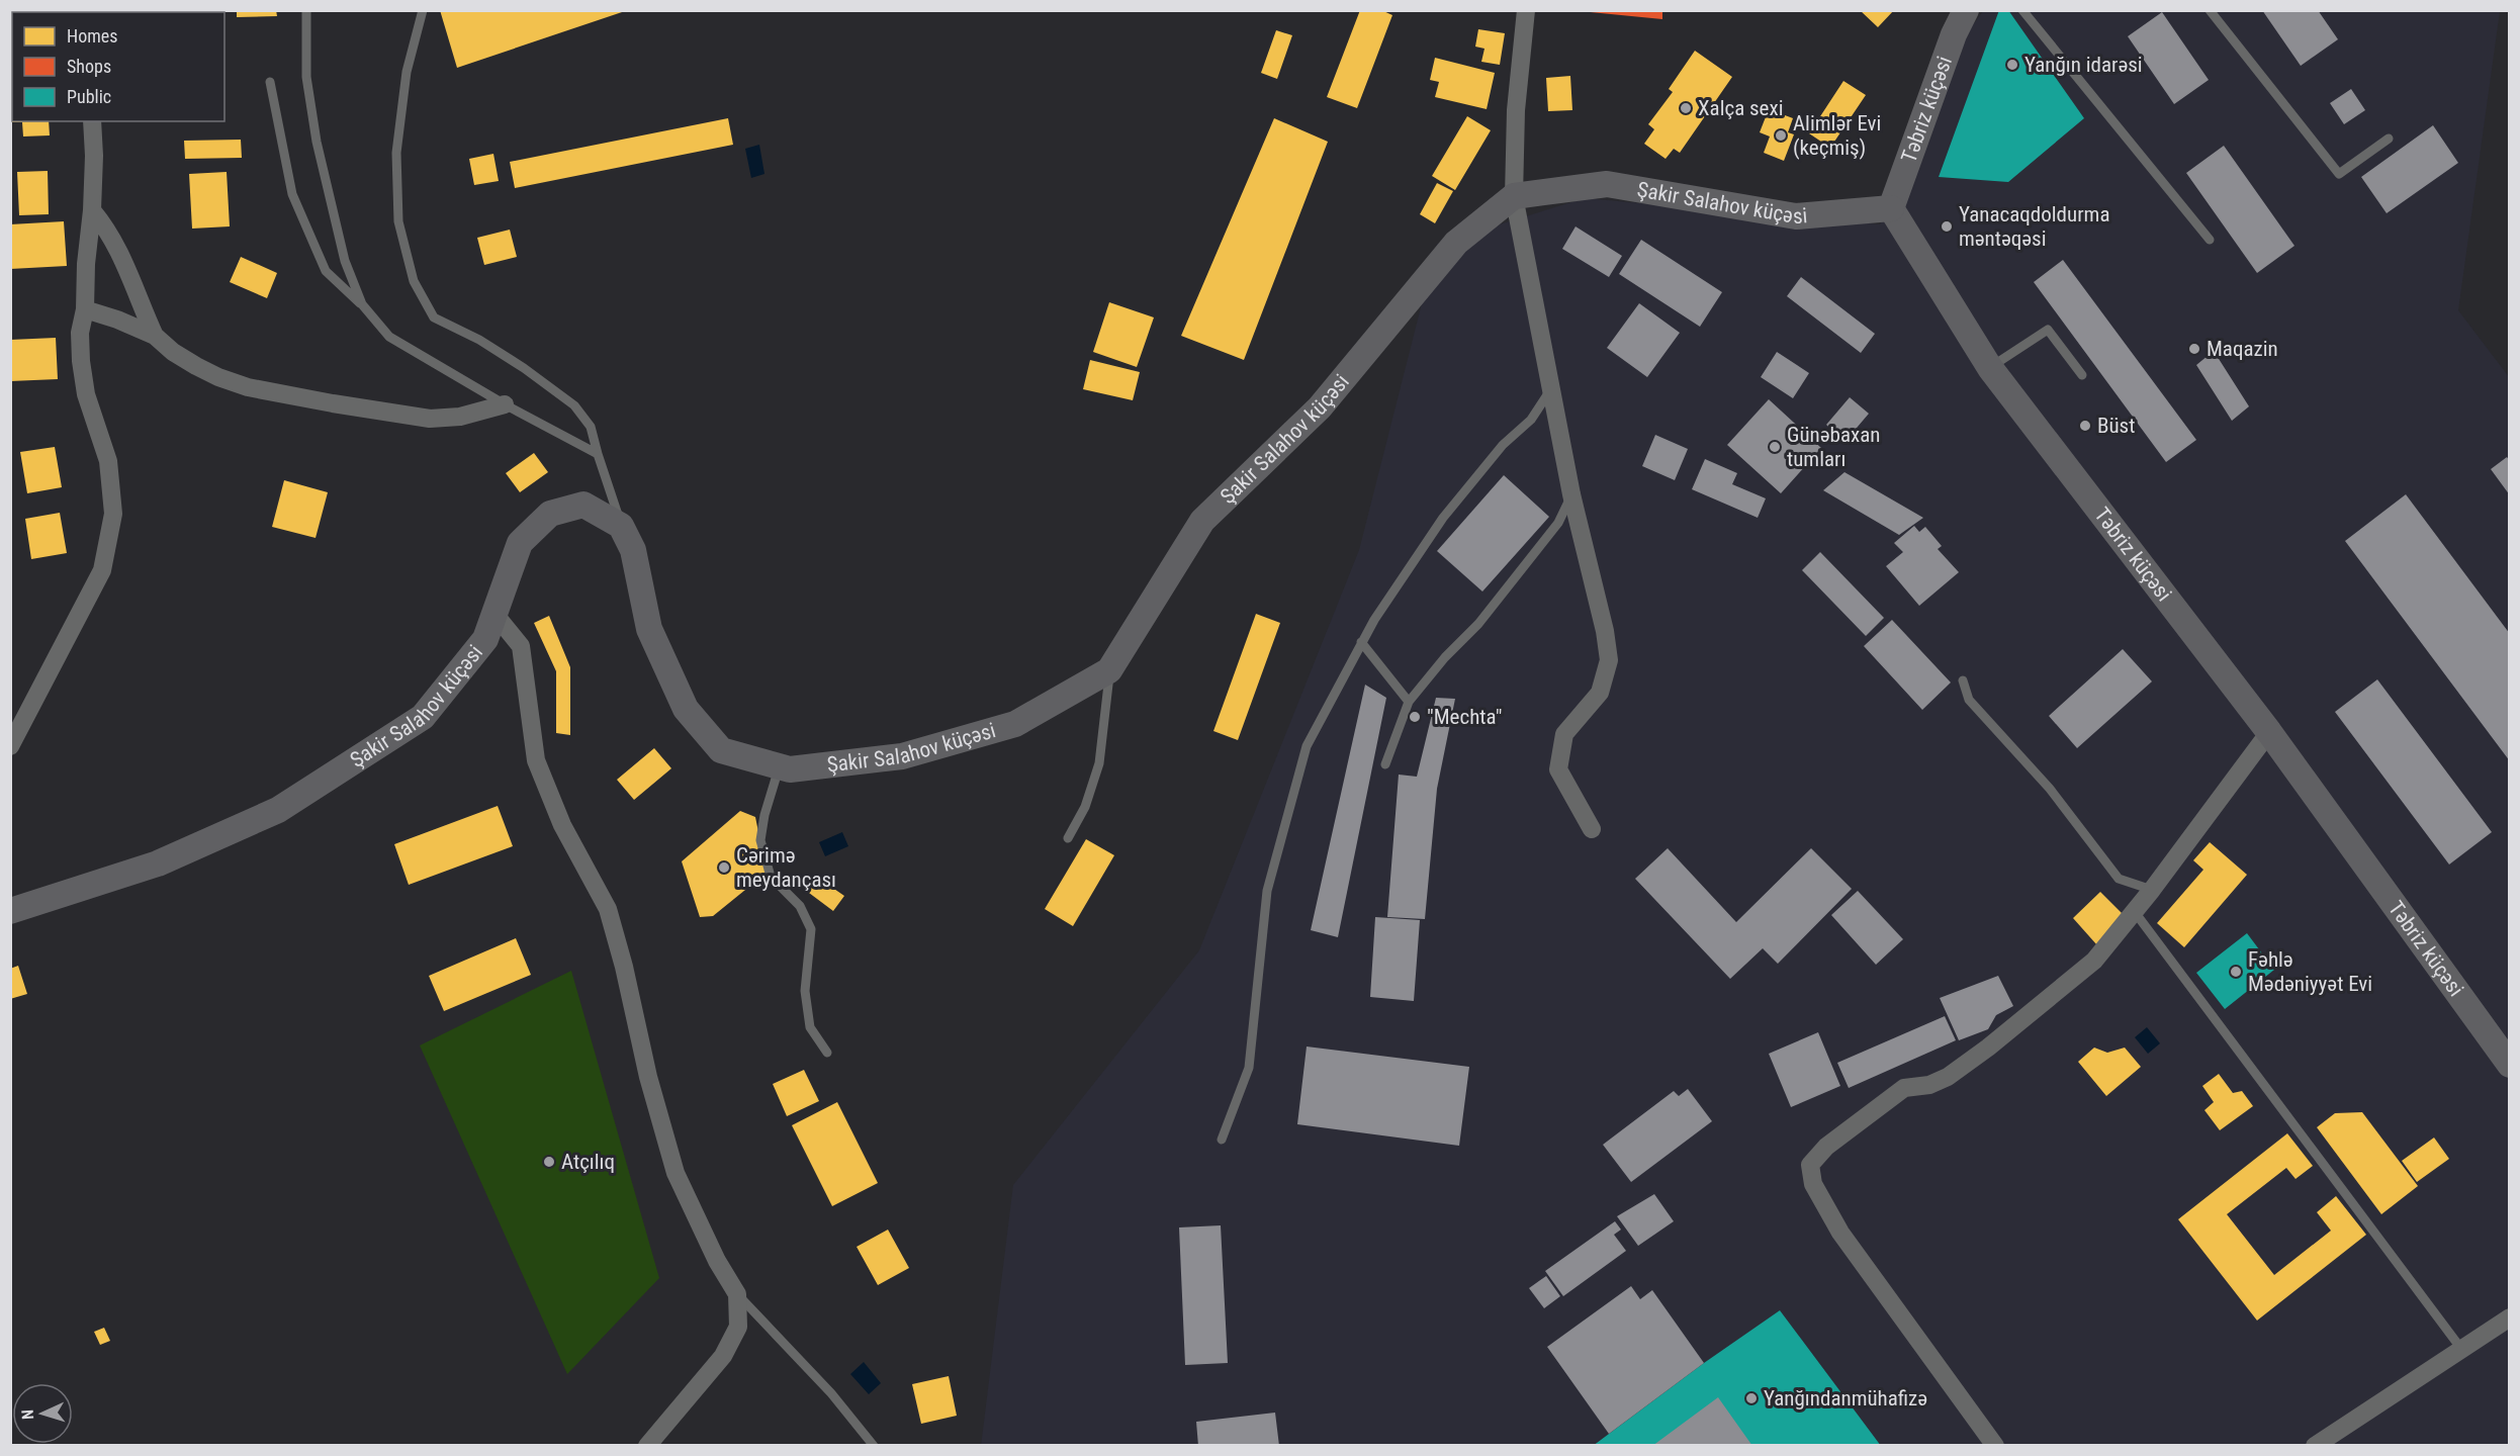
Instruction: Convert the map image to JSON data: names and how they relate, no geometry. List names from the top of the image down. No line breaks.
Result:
{"streets":{"street":["Təbriz küçəsi","Şakir Salahov küçəsi"]},"crossings":[["Təbriz küçəsi","Şakir Salahov küçəsi"]],"places":["Yanğın idarəsi","Xalça sexi","Alimlər Evi (keçmiş)","Yanacaqdoldurma məntəqəsi","Maqazin","Büst","Günəbaxan tumları","\"Mechta\"","Cərimə meydançası","Fəhlə Mədəniyyət Evi","Atçılıq","Yanğındanmühafizə"],"legend":["Homes","Shops","Public"],"north":"left"}
